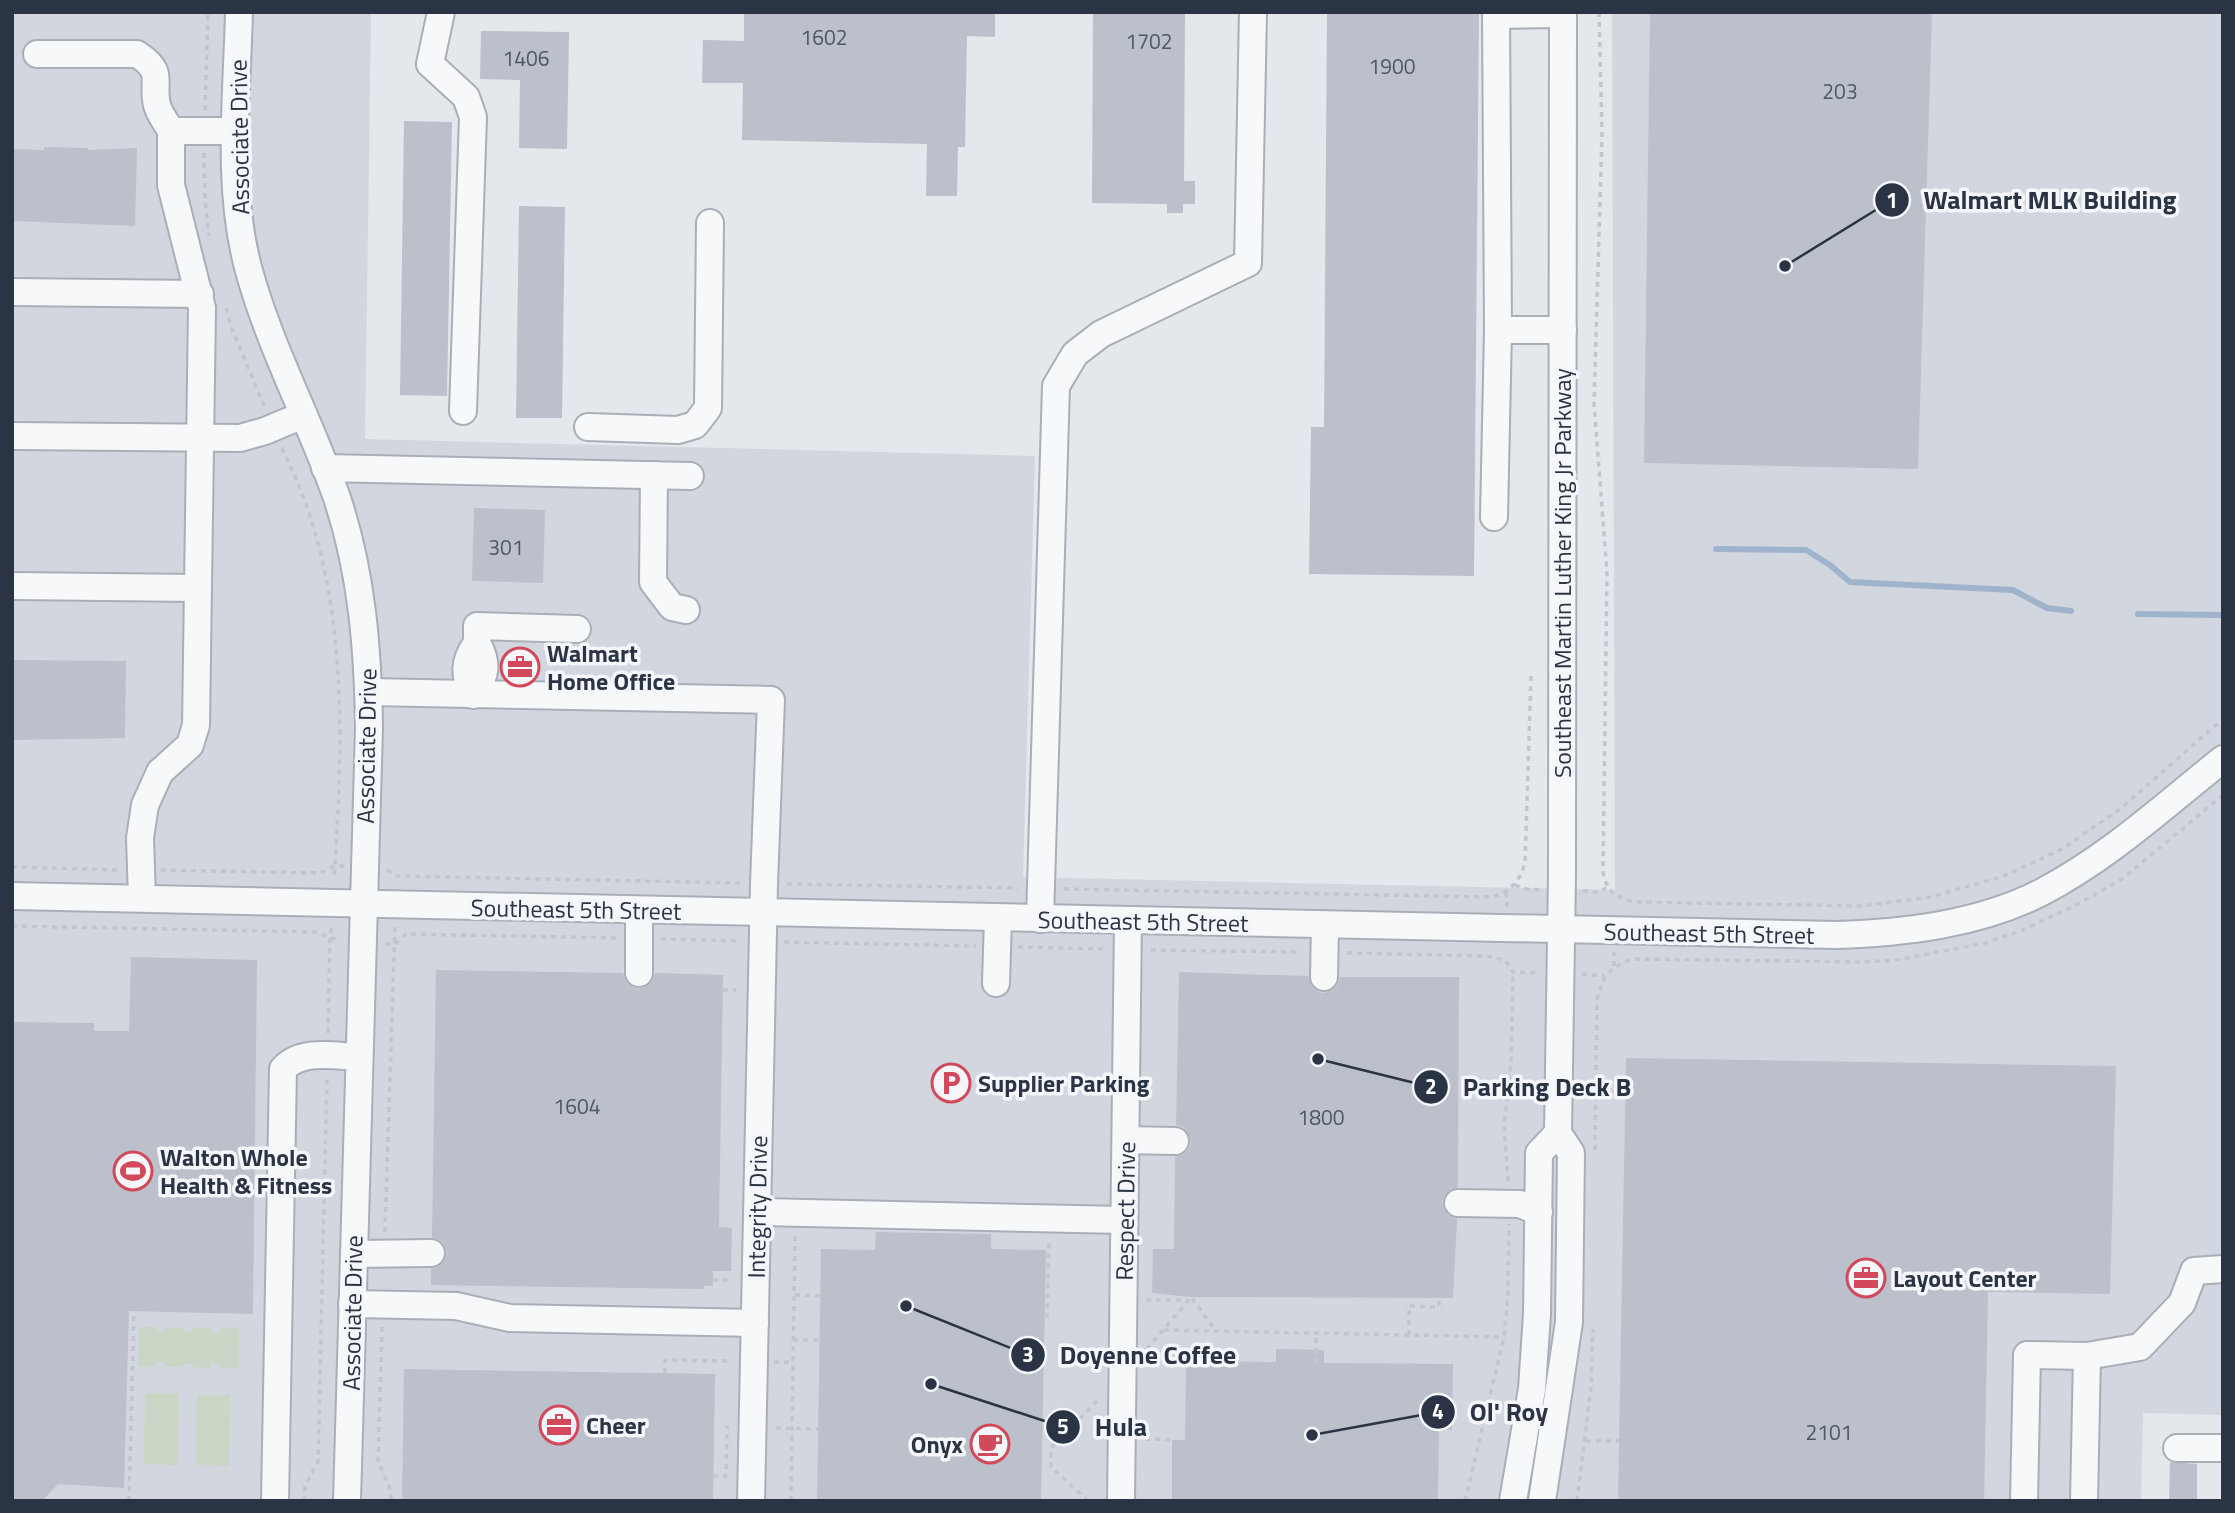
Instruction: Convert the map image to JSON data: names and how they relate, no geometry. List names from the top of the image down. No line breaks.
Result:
{"streets":{"street":["Associate Drive","Southeast Martin Luther King Jr Parkway","Southeast 5th Street","Integrity Drive","Respect Drive"]},"crossings":[["Associate Drive","Southeast 5th Street"],["Southeast Martin Luther King Jr Parkway","Southeast 5th Street"],["Southeast 5th Street","Integrity Drive"],["Southeast 5th Street","Respect Drive"]],"places":{"other":["Walmart MLK Building","Parking Deck B","Doyenne Coffee","Hula","Ol' Roy"],"office":["Walmart Home Office","Layout Center","Cheer"],"parking":["Supplier Parking"],"sports":["Walton Whole Health & Fitness"],"cafe":["Onyx"]},"house_numbers":["1602","1702","1406","1900","203","301","1604","1800","2101"]}
